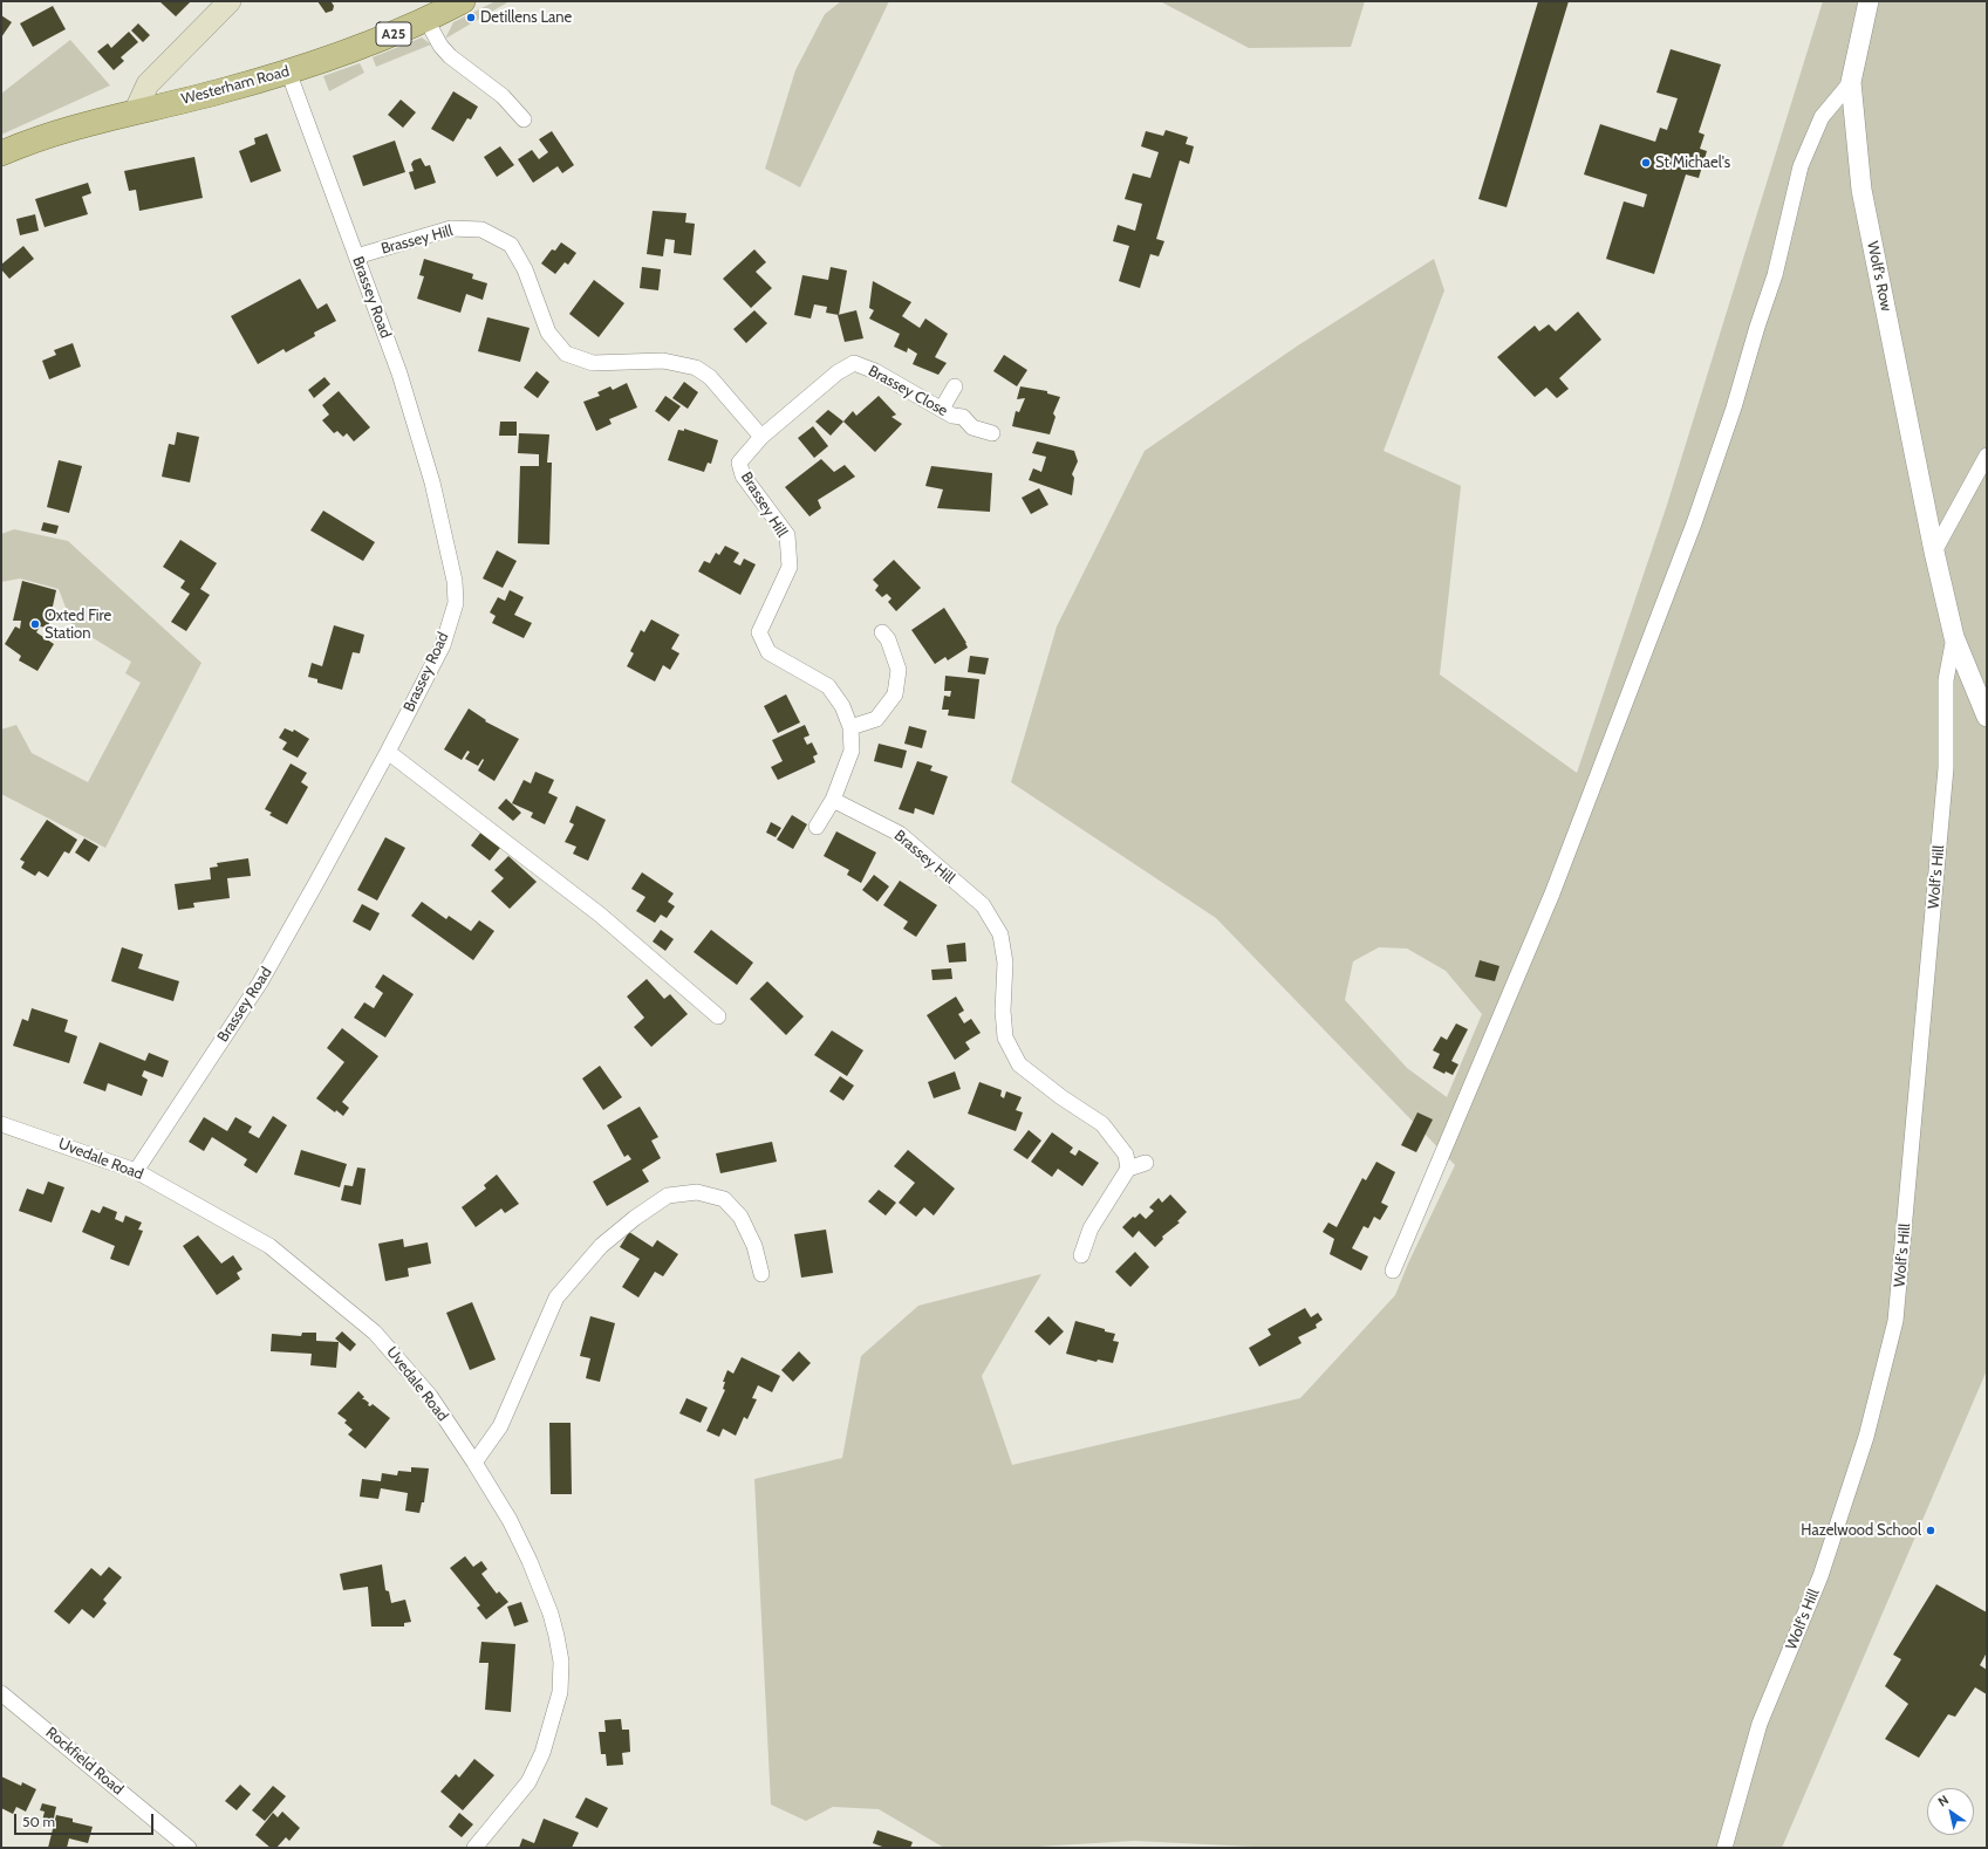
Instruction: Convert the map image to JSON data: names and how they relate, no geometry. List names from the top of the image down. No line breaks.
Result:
{"streets":{"main road":["A25","Westerham Road"],"street":["Brassey Hill","Wolf's Row","Brassey Road","Brassey Close","Wolf's Hill","Uvedale Road","Rockfield Road"]},"crossings":[["Westerham Road","Brassey Road"],["Brassey Hill","Brassey Road"],["Brassey Hill","Brassey Close"],["Wolf's Row","Wolf's Hill"],["Brassey Road","Uvedale Road"]],"places":["Detillens Lane","St Michael's","Oxted Fire Station","Hazelwood School"],"scale_bar":"50 m","north":"top left"}
